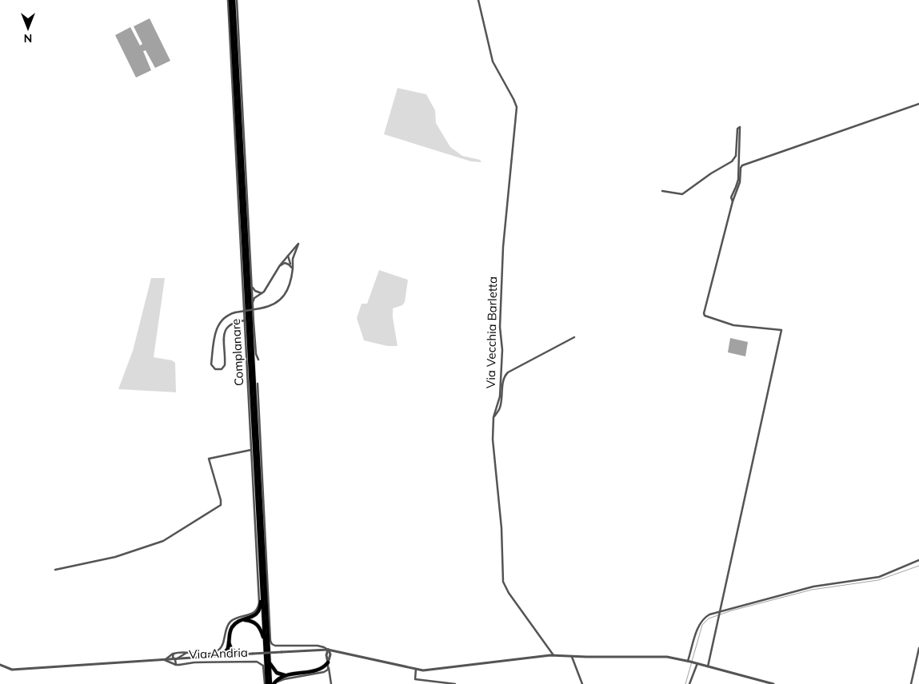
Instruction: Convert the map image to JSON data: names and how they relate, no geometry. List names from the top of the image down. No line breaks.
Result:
{"streets":{"street":["Via Vecchia Barletta","Complanare","Via Andria"]},"north":"bottom"}
